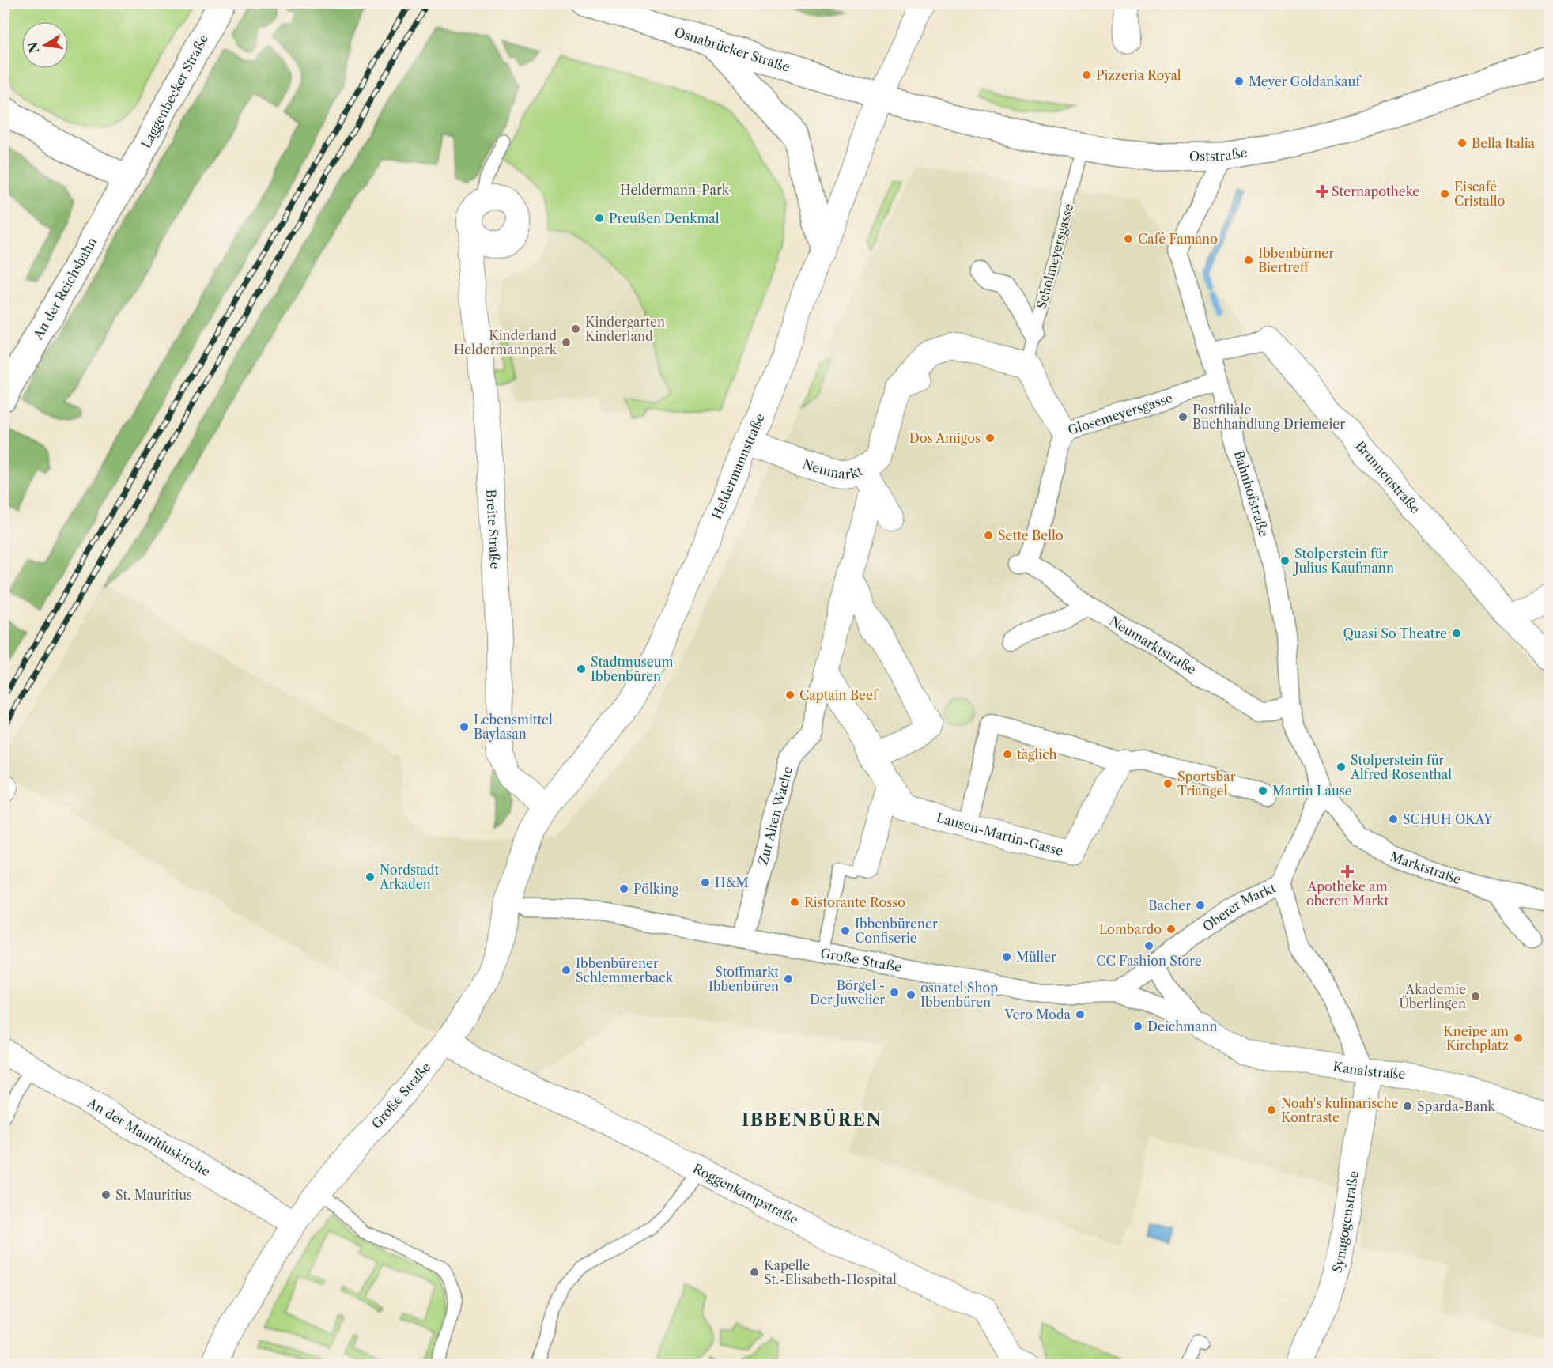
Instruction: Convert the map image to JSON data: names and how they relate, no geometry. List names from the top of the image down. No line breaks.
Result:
{"streets":{"main road":["Osnabrücker Straße","Laggenbecker Straße","Oststraße","An der Reichsbahn"],"street":["Glosemeyersgasse","Neumarkt","Heldermannstraße","Brunnenstraße","Bahnhofstraße","Breite Straße","Neumarktstraße","Zur Alten Wache","Lausen-Martin-Gasse","Marktstraße","Oberer Markt","Große Straße","Kanalstraße","An der Mauritiuskirche","Roggenkampstraße","Synagogenstraße"],"lane":["Scholmeyersgasse"]},"crossings":[["Osnabrücker Straße","Oststraße"],["Osnabrücker Straße","Heldermannstraße"],["Laggenbecker Straße","An der Reichsbahn"],["Oststraße","Scholmeyersgasse"],["Oststraße","Heldermannstraße"],["Oststraße","Bahnhofstraße"],["Scholmeyersgasse","Glosemeyersgasse"],["Scholmeyersgasse","Neumarkt"],["Glosemeyersgasse","Neumarkt"],["Glosemeyersgasse","Bahnhofstraße"],["Glosemeyersgasse","Neumarktstraße"],["Neumarkt","Heldermannstraße"],["Heldermannstraße","Breite Straße"],["Heldermannstraße","Große Straße"],["Brunnenstraße","Bahnhofstraße"],["Bahnhofstraße","Neumarktstraße"],["Breite Straße","Große Straße"],["Zur Alten Wache","Lausen-Martin-Gasse"],["Zur Alten Wache","Große Straße"],["Marktstraße","Oberer Markt"],["Oberer Markt","Große Straße"],["Große Straße","Kanalstraße"],["Große Straße","An der Mauritiuskirche"],["Große Straße","Roggenkampstraße"],["Kanalstraße","Synagogenstraße"]],"districts":["IBBENBÜREN"],"parks":["Heldermann-Park"],"places":{"other":["Pizzeria Royal","Meyer Goldankauf","Bella Italia","Eiscafé Cristallo","Preußen Denkmal","Café Famano","Ibbenbürner Biertreff","Kindergarten Kinderland","Kinderland Heldermannpark","Postfiliale Buchhandlung Driemeier","Dos Amigos","Sette Bello","Stolperstein für Julius Kaufmann","Quasi So Theatre","Stadtmuseum Ibbenbüren","Captain Beef","Lebensmittel Baylasan","täglich","Stolperstein für Alfred Rosenthal","Sportsbar Triangel","Martin Lause","SCHUH OKAY","Nordstadt Arkaden","H&M","Pölking","Ristorante Rosso","Bacher","Lombardo","Ibbenbürener Confiserie","CC Fashion Store","Müller","Ibbenbürener Schlemmerback","Stoffmarkt Ibbenbüren","Börgel - Der Juwelier","osnatel Shop Ibbenbüren","Akademie Überlingen","Vero Moda","Deichmann","Kneipe am Kirchplatz","Sparda-Bank","Noah's kulinarische Kontraste","St. Mauritius","Kapelle St.-Elisabeth-Hospital"],"health":["Sternapotheke","Apotheke am oberen Markt"]},"north":"left"}
